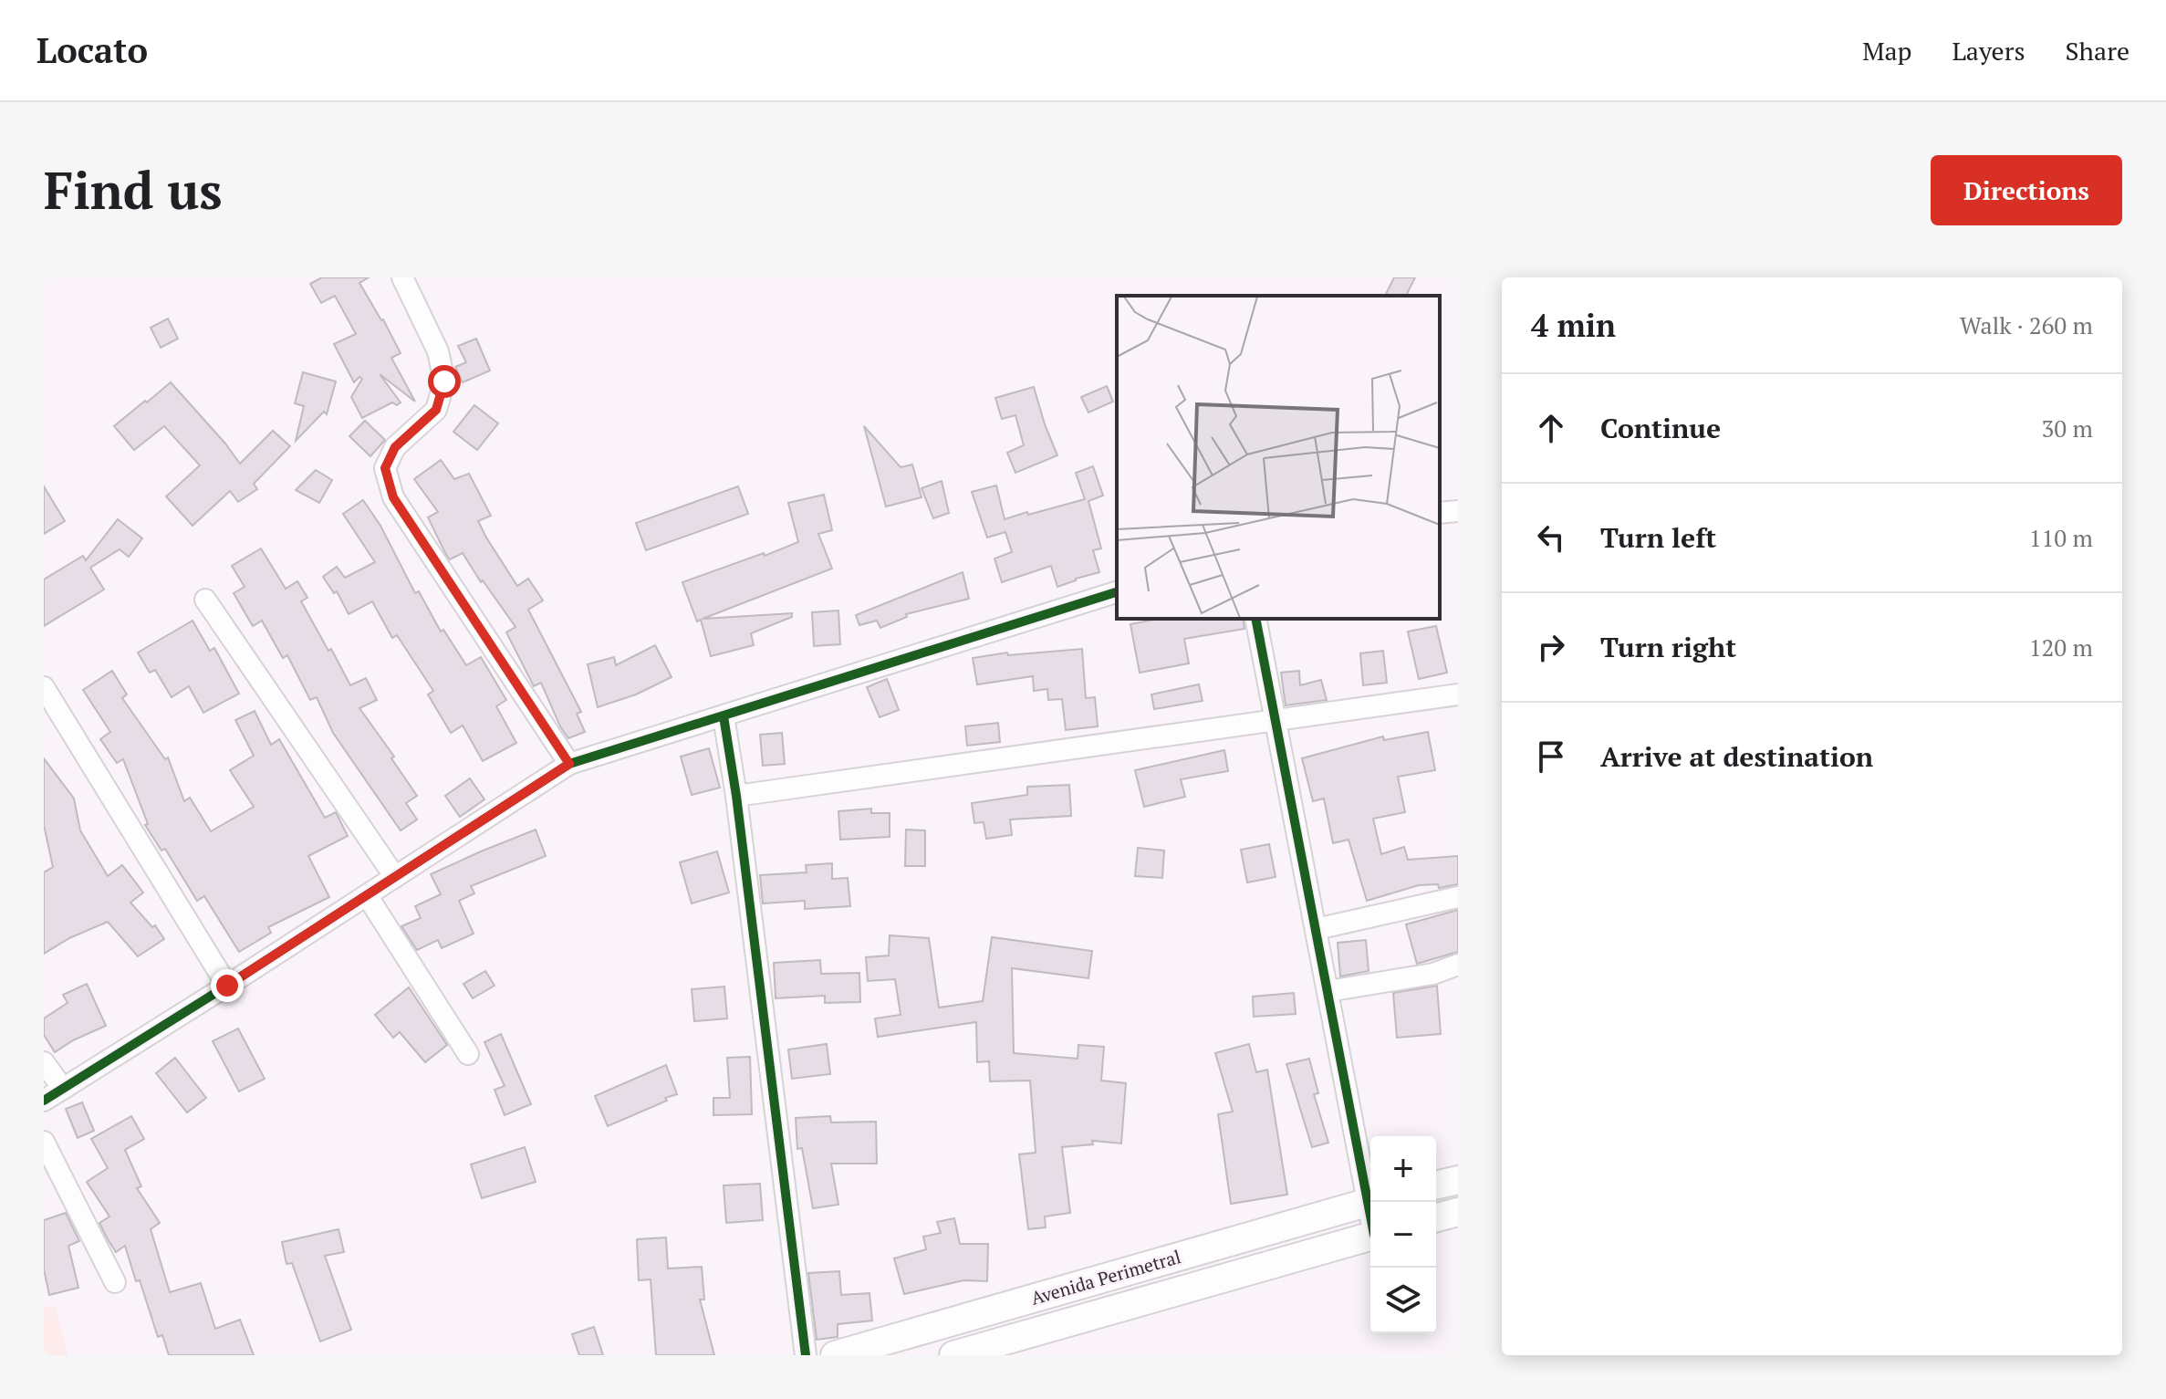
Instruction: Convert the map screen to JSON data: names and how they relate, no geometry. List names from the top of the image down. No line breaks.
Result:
{"streets":{"main road":["Avenida Perimetral"]},"page":{"header":"Locato","nav":["Map","Layers","Share"],"buttons":"Directions","title":"Find us","heading":["4 min","Walk · 260 m"],"list":[["Continue","30 m"],["Turn left","110 m"],["Turn right","120 m"],"Arrive at destination"],"map_buttons":["+","−"]}}
